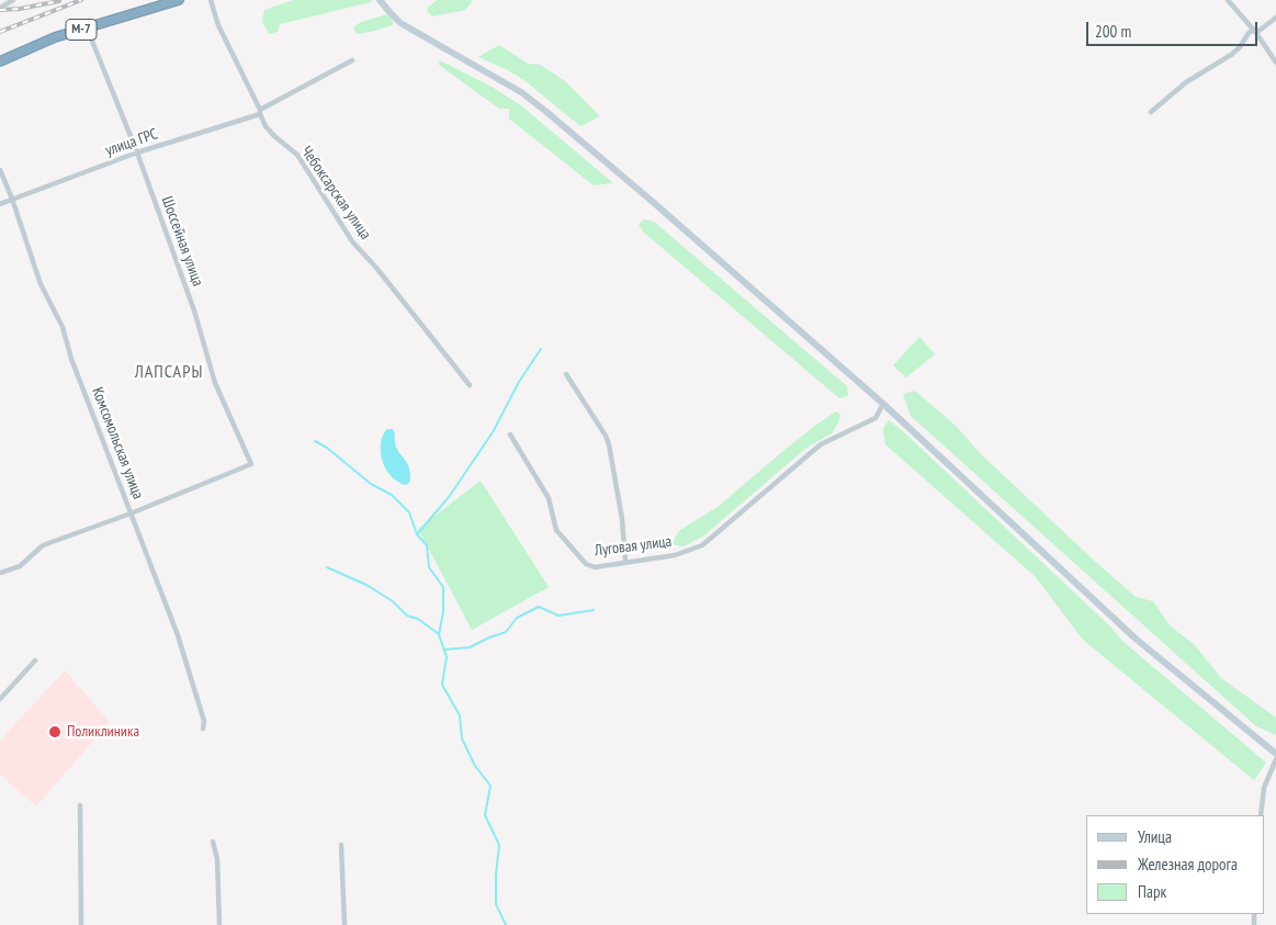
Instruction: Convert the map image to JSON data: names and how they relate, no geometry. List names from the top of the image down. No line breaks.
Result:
{"streets":{"highway":["М-7"],"street":["улица ГРС","Чебоксарская улица","Шоссейная улица","Комсомольская улица","Луговая улица"]},"crossings":[["М-7","Шоссейная улица"],["улица ГРС","Чебоксарская улица"],["улица ГРС","Шоссейная улица"],["улица ГРС","Комсомольская улица"],["Шоссейная улица","Комсомольская улица"]],"districts":["ЛАПСАРЫ"],"places":["Поликлиника"],"legend":["Улица","Железная дорога","Парк"],"scale_bar":"200 m"}
